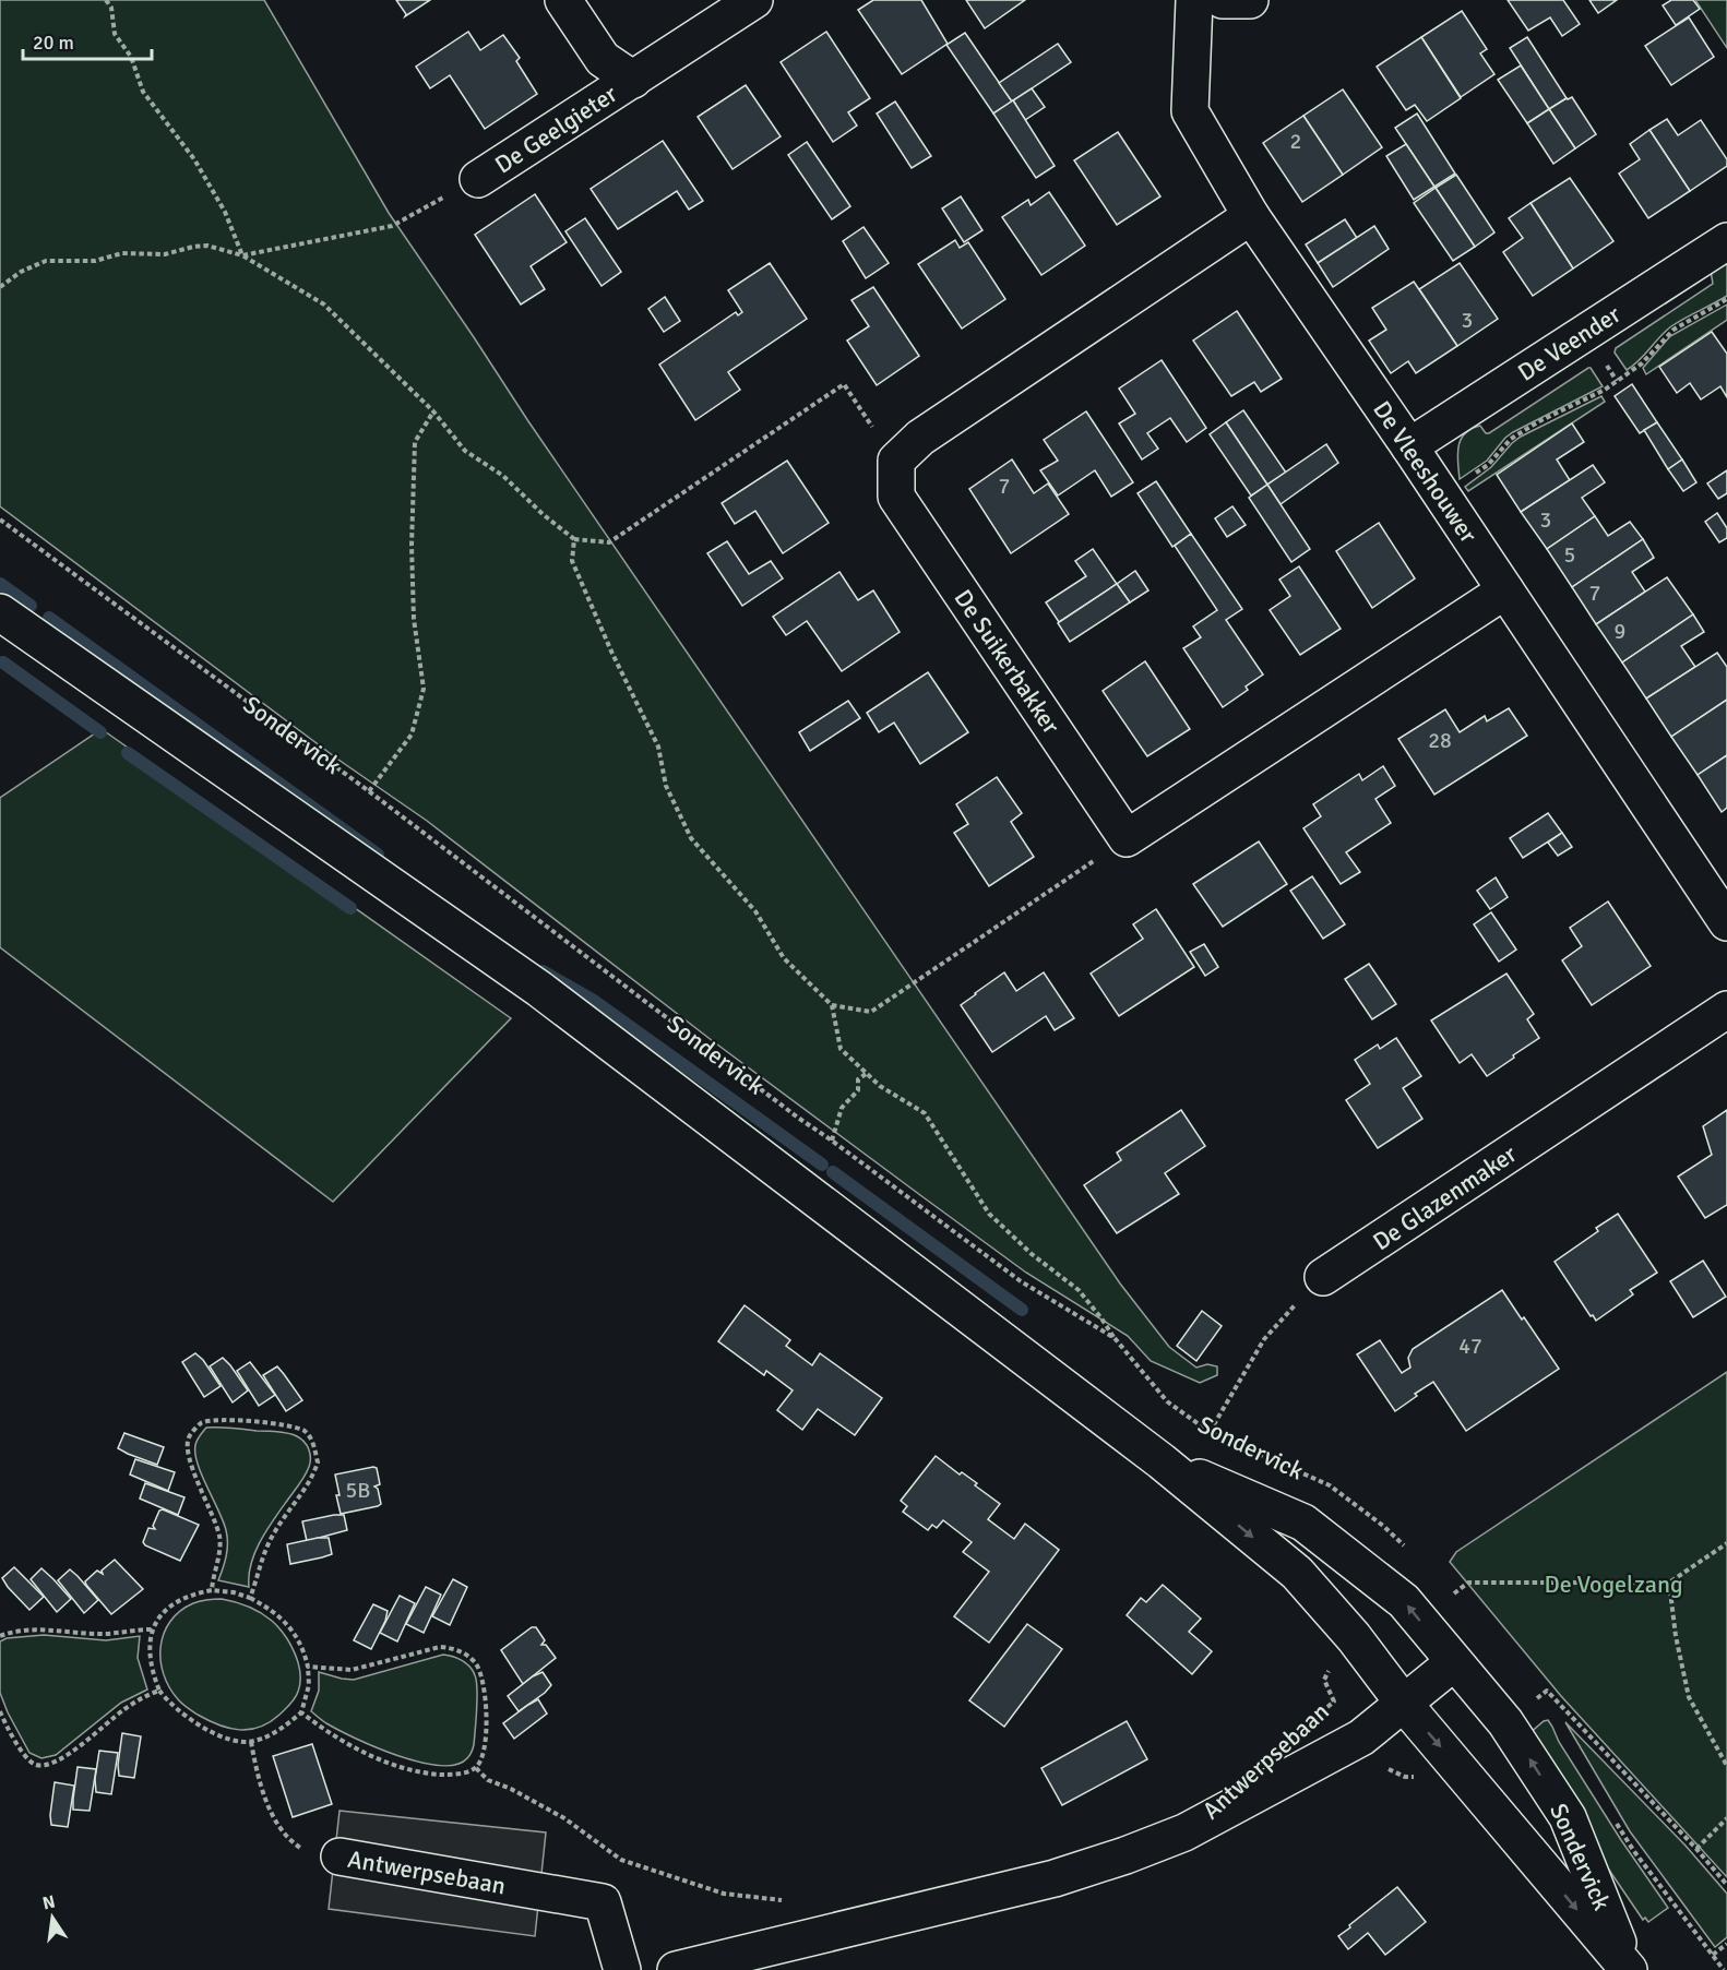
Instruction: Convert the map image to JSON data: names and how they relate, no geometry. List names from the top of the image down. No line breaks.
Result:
{"streets":{"street":["De Geelgieter","De Veender","De Vleeshouwer","De Suikerbakker","Sondervick","De Glazenmaker","Antwerpsebaan"]},"crossings":[["De Veender","De Vleeshouwer"],["Sondervick","Antwerpsebaan"]],"parks":["De Vogelzang"],"house_numbers":["2","3","7","3","5","7","9","28","47","5B"],"scale_bar":"20 m","north":"top"}
